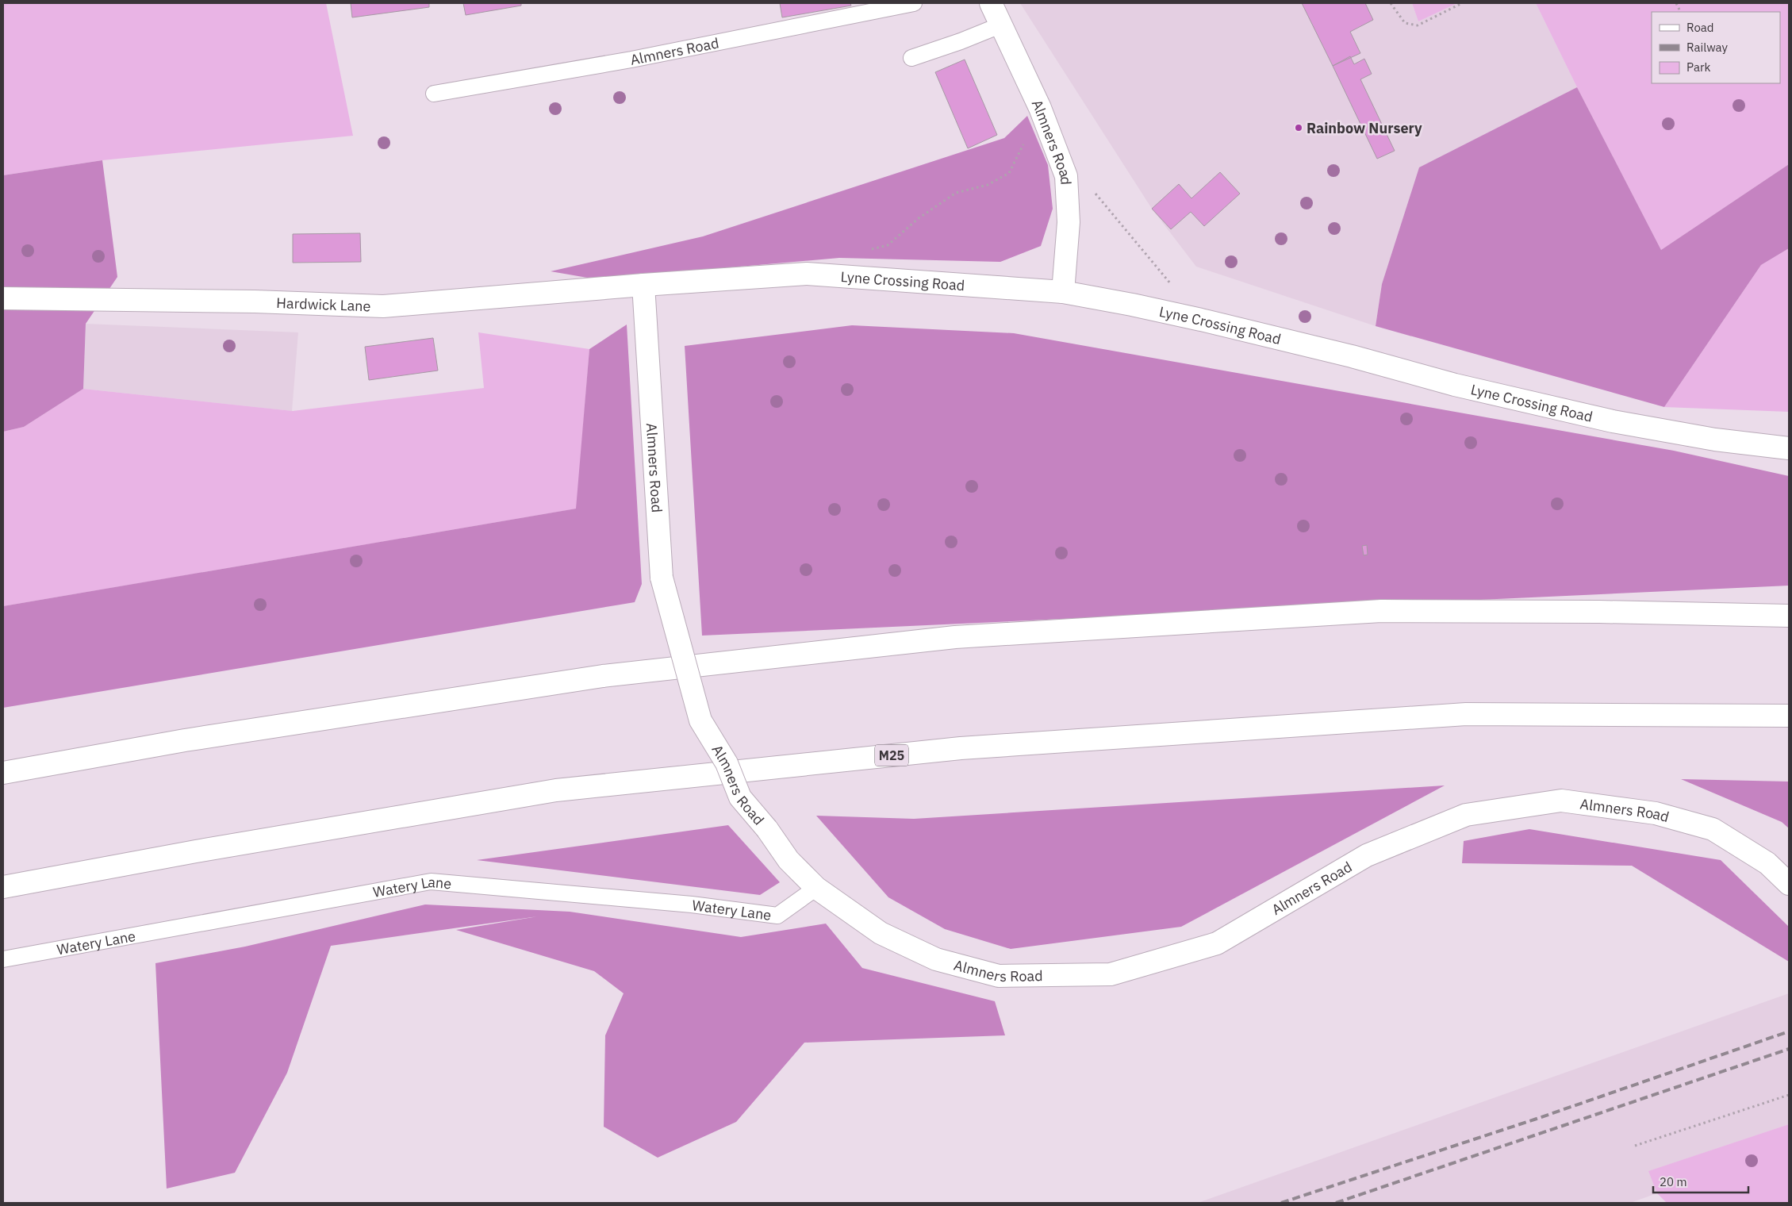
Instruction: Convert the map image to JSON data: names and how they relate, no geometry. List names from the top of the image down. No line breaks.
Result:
{"streets":{"main road":["Almners Road","Lyne Crossing Road","Hardwick Lane","M25"],"lane":["Watery Lane"]},"crossings":[["Almners Road","Lyne Crossing Road"],["Almners Road","Hardwick Lane"],["Almners Road","Watery Lane"],["Lyne Crossing Road","Hardwick Lane"]],"places":["Rainbow Nursery"],"legend":["Road","Railway","Park"],"scale_bar":"20 m"}
